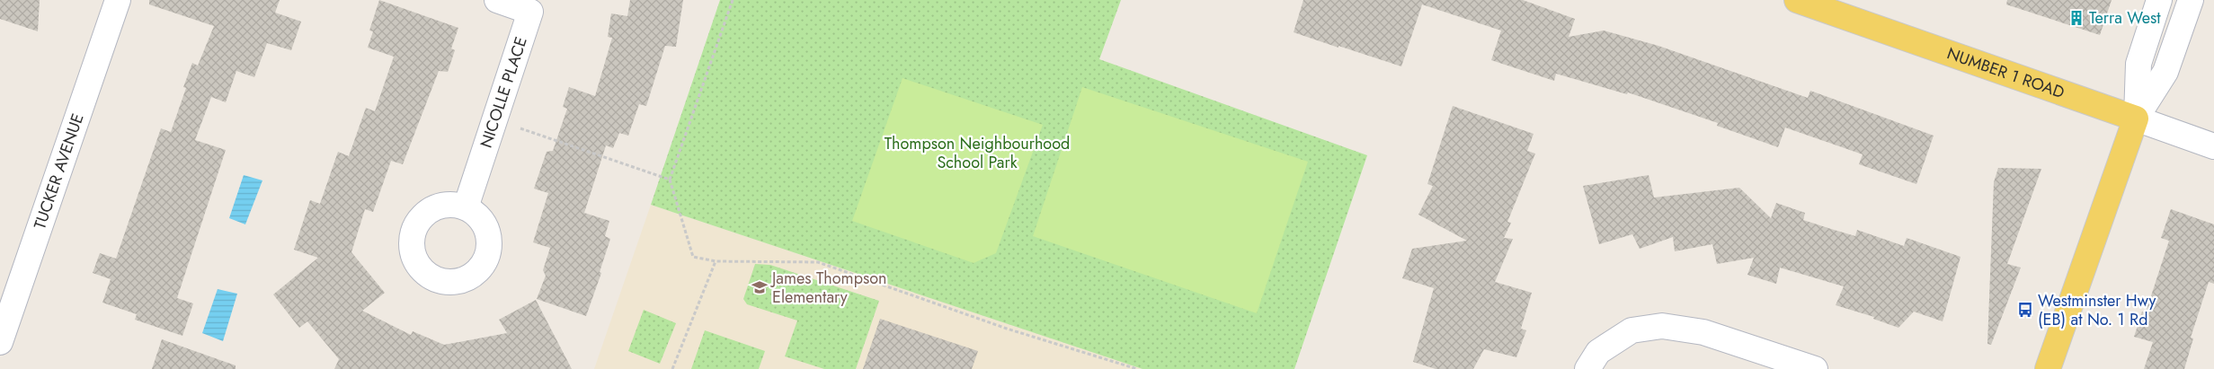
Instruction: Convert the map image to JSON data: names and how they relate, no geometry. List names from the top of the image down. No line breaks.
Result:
{"streets":{"main road":["NUMBER 1 ROAD"],"street":["NICOLLE PLACE","TUCKER AVENUE"]},"parks":["Thompson Neighbourhood School Park"],"places":{"building":["Terra West"],"school or university":["James Thompson Elementary"],"bus stop":["Westminster Hwy (EB) at No. 1 Rd"]}}
